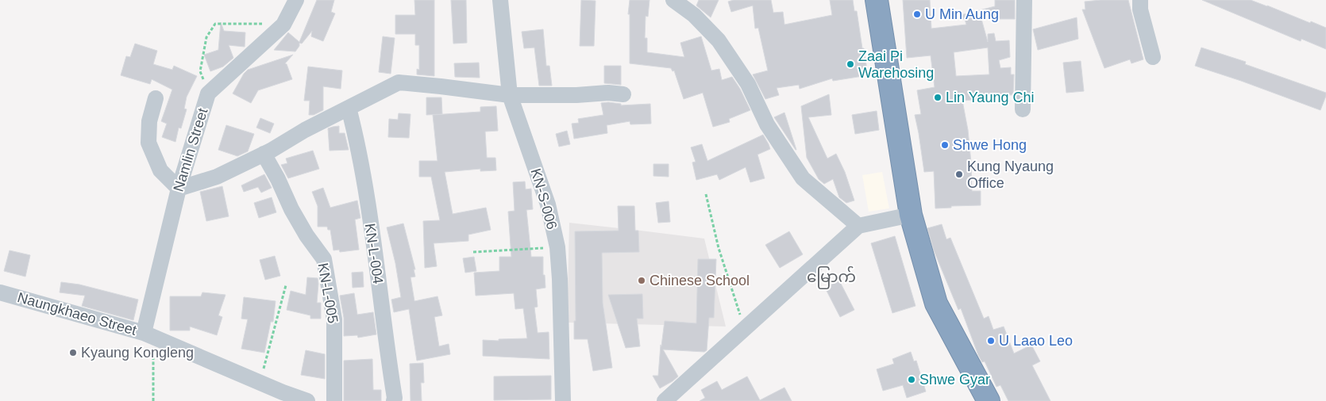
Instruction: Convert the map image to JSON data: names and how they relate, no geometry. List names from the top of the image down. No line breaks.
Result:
{"streets":{"street":["Namlin Street","KN-S-006","KN-L-004","KN-L-005","Naungkhaeo Street"]},"crossings":[["Namlin Street","Naungkhaeo Street"]],"districts":["မြောက်"],"places":["U Min Aung","Zaai Pi Warehosing","Lin Yaung Chi","Shwe Hong","Kung Nyaung Office","Chinese School","U Laao Leo","Kyaung Kongleng","Shwe Gyar"]}
